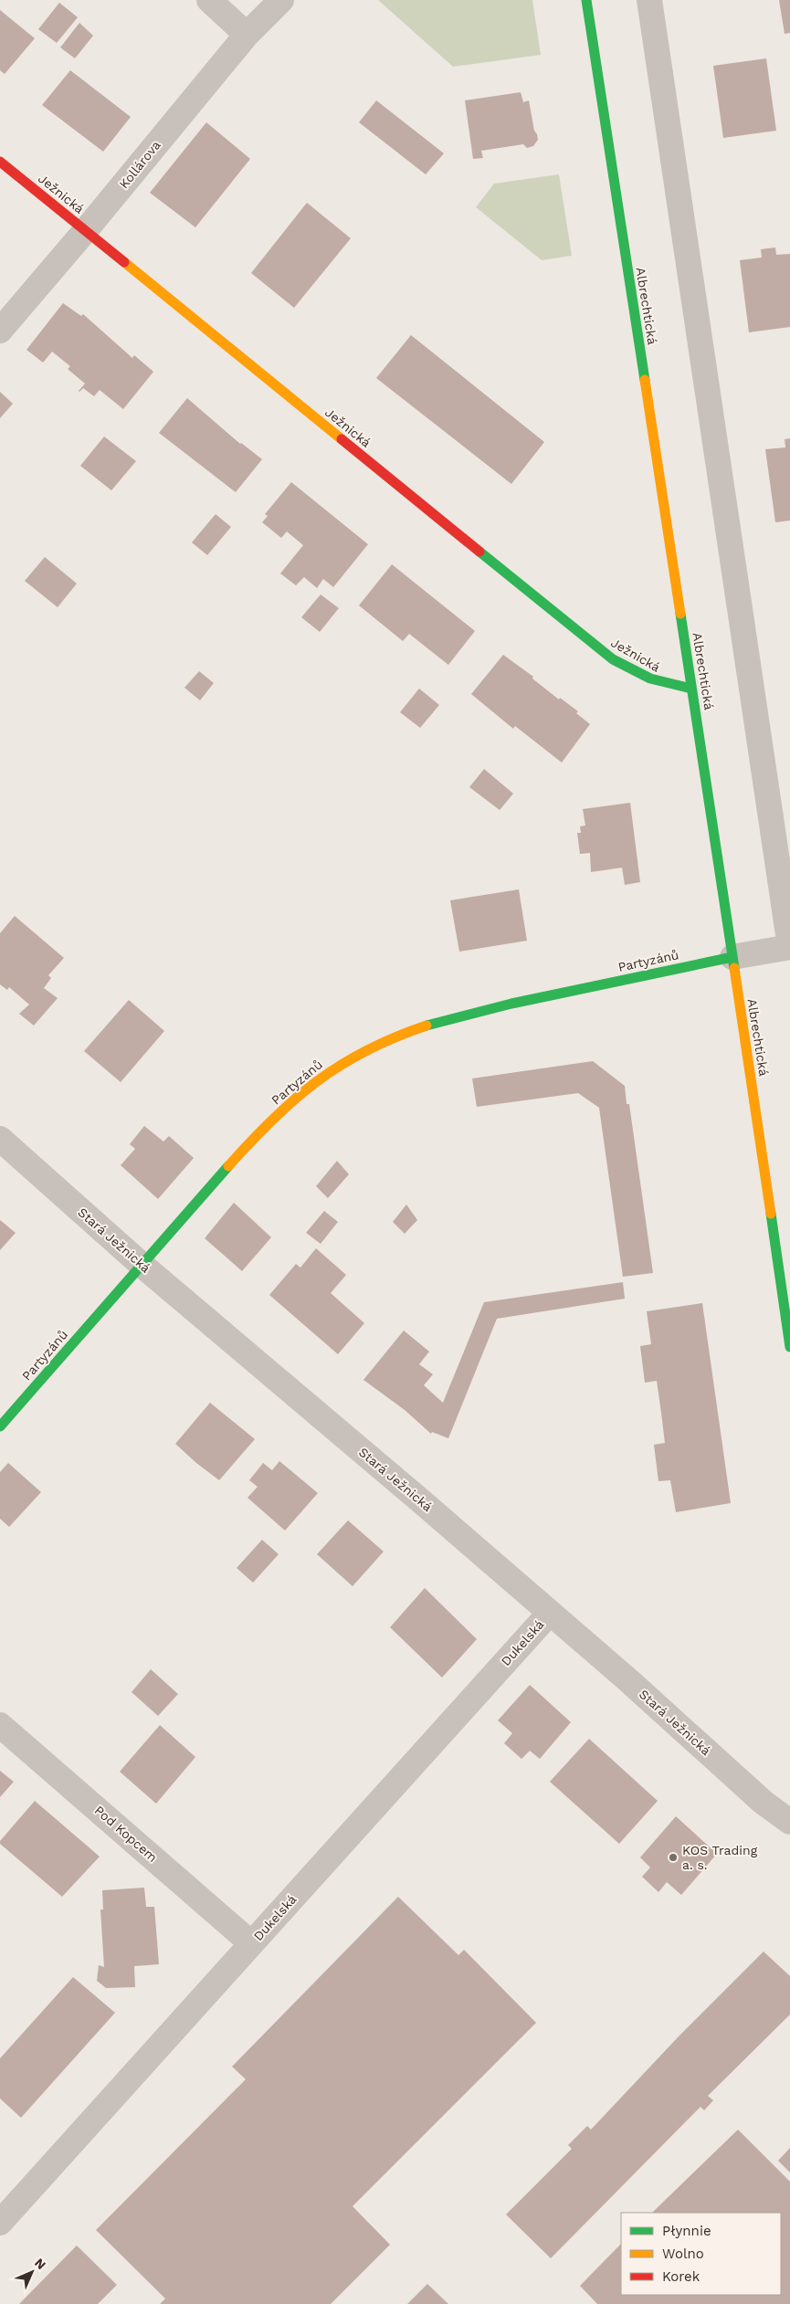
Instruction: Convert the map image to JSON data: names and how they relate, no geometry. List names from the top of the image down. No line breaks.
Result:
{"streets":{"street":["Kollárova","Ježnická","Albrechtická","Partyzánů","Stará Ježnická","Dukelská","Pod Kopcem"]},"crossings":[["Kollárova","Ježnická"],["Ježnická","Albrechtická"],["Albrechtická","Partyzánů"],["Partyzánů","Stará Ježnická"],["Stará Ježnická","Dukelská"],["Dukelská","Pod Kopcem"]],"places":["KOS Trading a. s."],"legend":["Płynnie","Wolno","Korek"],"north":"top right"}
